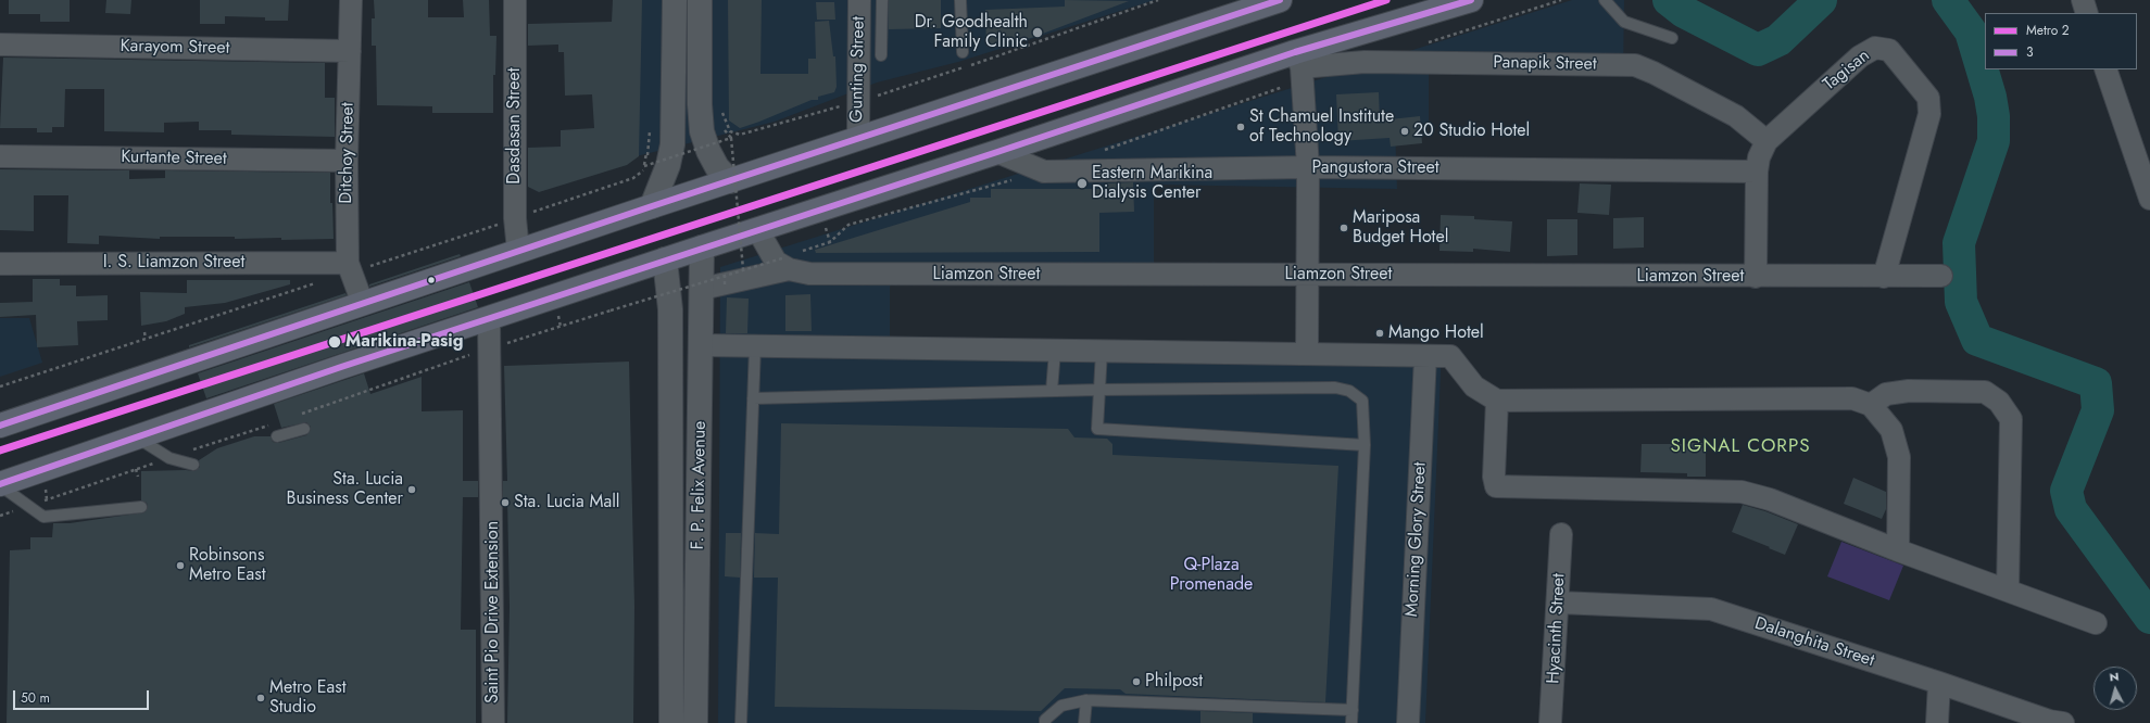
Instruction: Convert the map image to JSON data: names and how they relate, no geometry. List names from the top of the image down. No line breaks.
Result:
{"streets":{"main road":["F. P. Felix Avenue"],"street":["Karayom Street","Panapik Street","Gunting Street","Tagisan","Dasdasan Street","Ditchoy Street","Kurtante Street","Pangustora Street","I. S. Liamzon Street","Liamzon Street","Morning Glory Street","Saint Pio Drive Extension","Hyacinth Street","Dalanghita Street"]},"crossings":[["Karayom Street","Ditchoy Street"],["Panapik Street","Tagisan"],["Tagisan","Pangustora Street"],["Tagisan","Liamzon Street"],["Ditchoy Street","Kurtante Street"],["Ditchoy Street","I. S. Liamzon Street"],["Hyacinth Street","Dalanghita Street"]],"districts":["SIGNAL CORPS"],"parks":["Q-Plaza Promenade"],"places":["Dr. Goodhealth Family Clinic","St Chamuel Institute of Technology","20 Studio Hotel","Eastern Marikina Dialysis Center","Mariposa Budget Hotel","Mango Hotel","Marikina-Pasig","Sta. Lucia Business Center","Sta. Lucia Mall","Robinsons Metro East","Philpost","Metro East Studio"],"lines":["metro line 2","transit line 3"],"legend":["Metro 2","3"],"scale_bar":"50 m","north":"top"}
